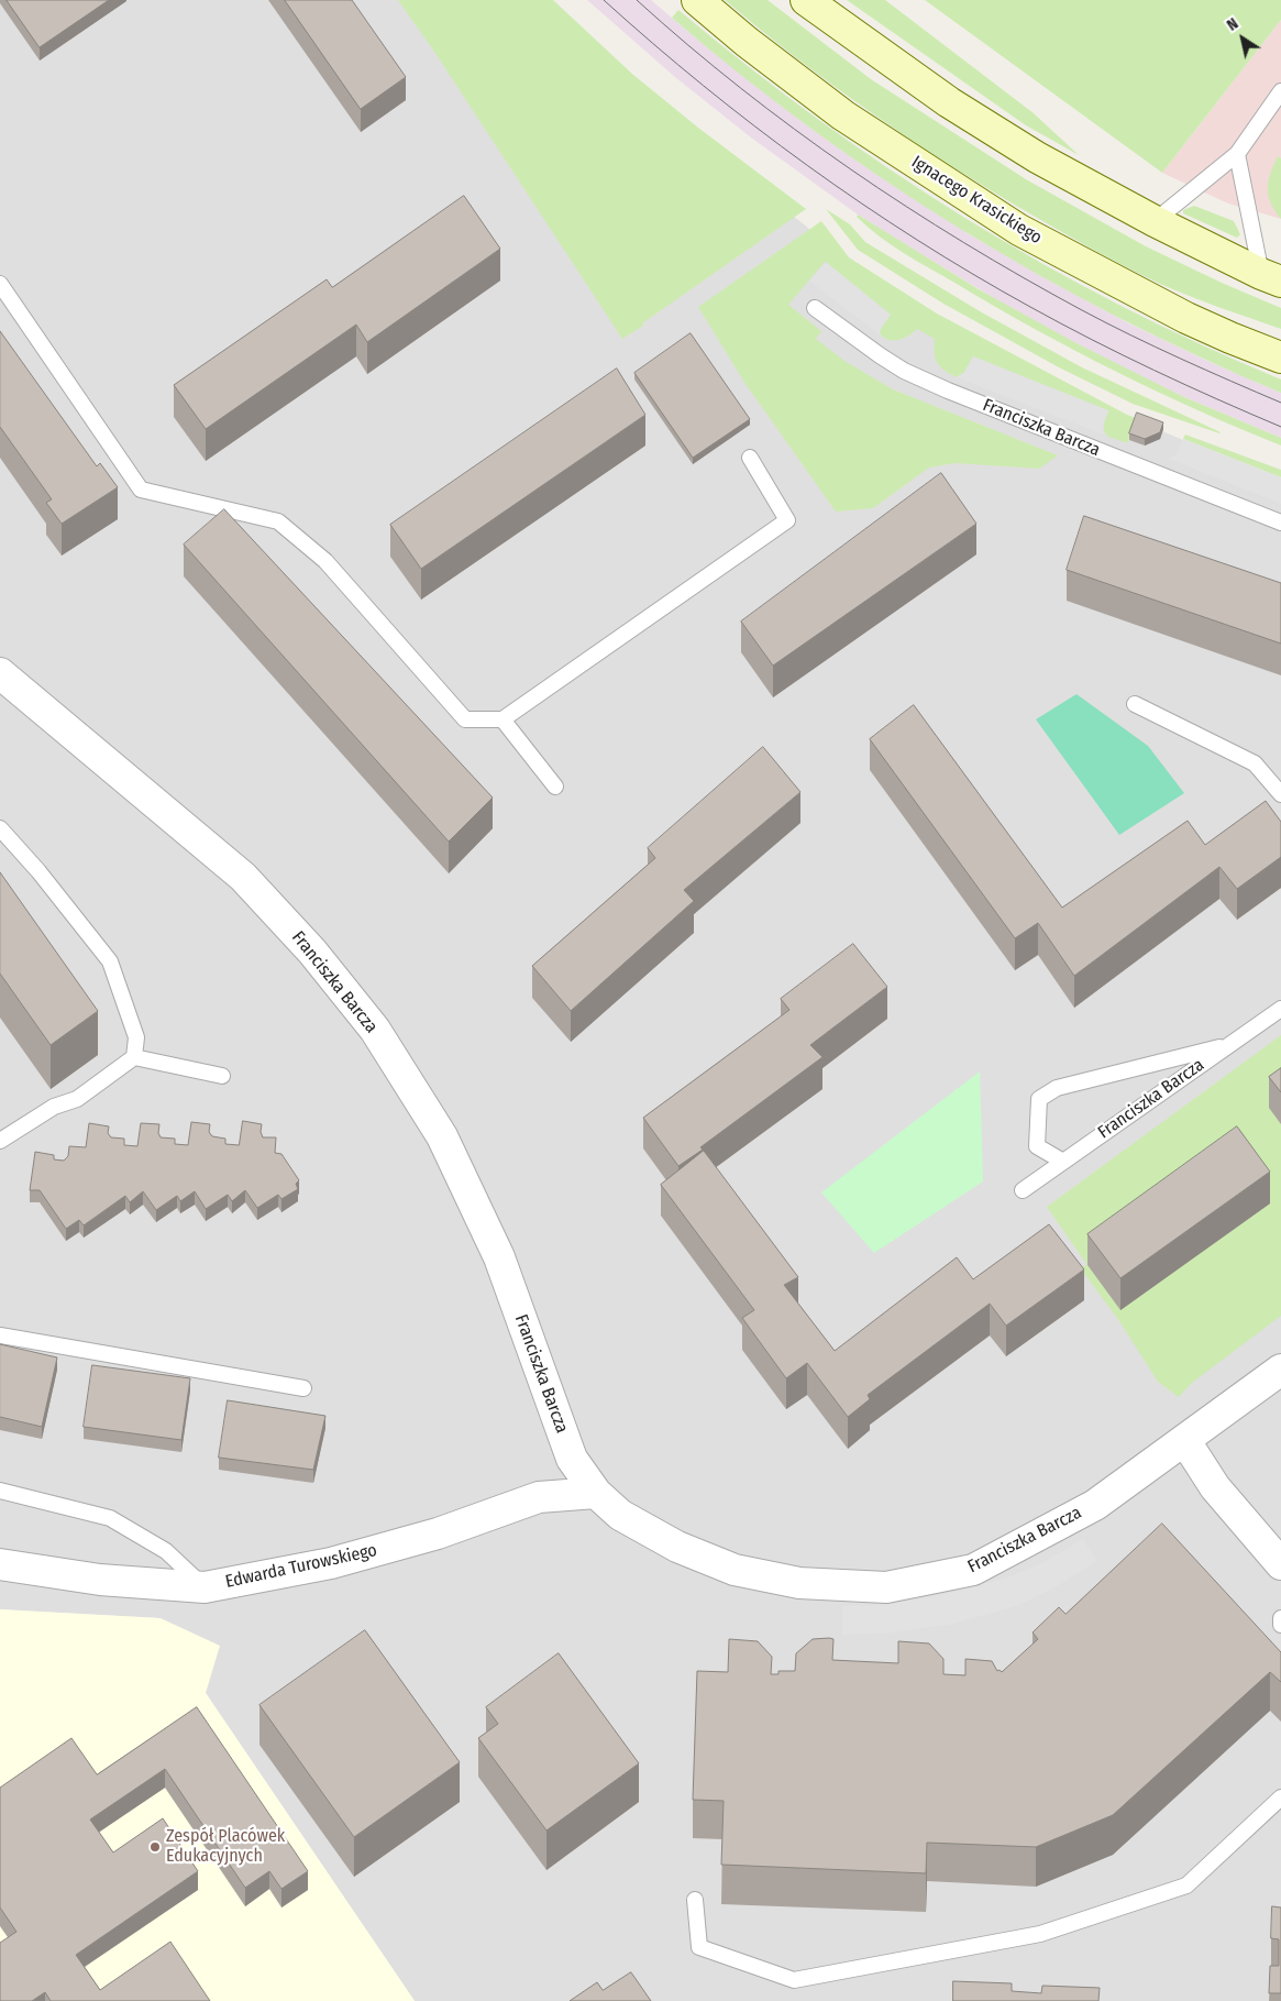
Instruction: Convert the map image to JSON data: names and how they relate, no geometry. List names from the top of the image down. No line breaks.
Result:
{"streets":{"main road":["Ignacego Krasickiego"],"street":["Franciszka Barcza","Edwarda Turowskiego"]},"crossings":[["Franciszka Barcza","Edwarda Turowskiego"]],"places":["Zespół Placówek Edukacyjnych"],"north":"top left"}
